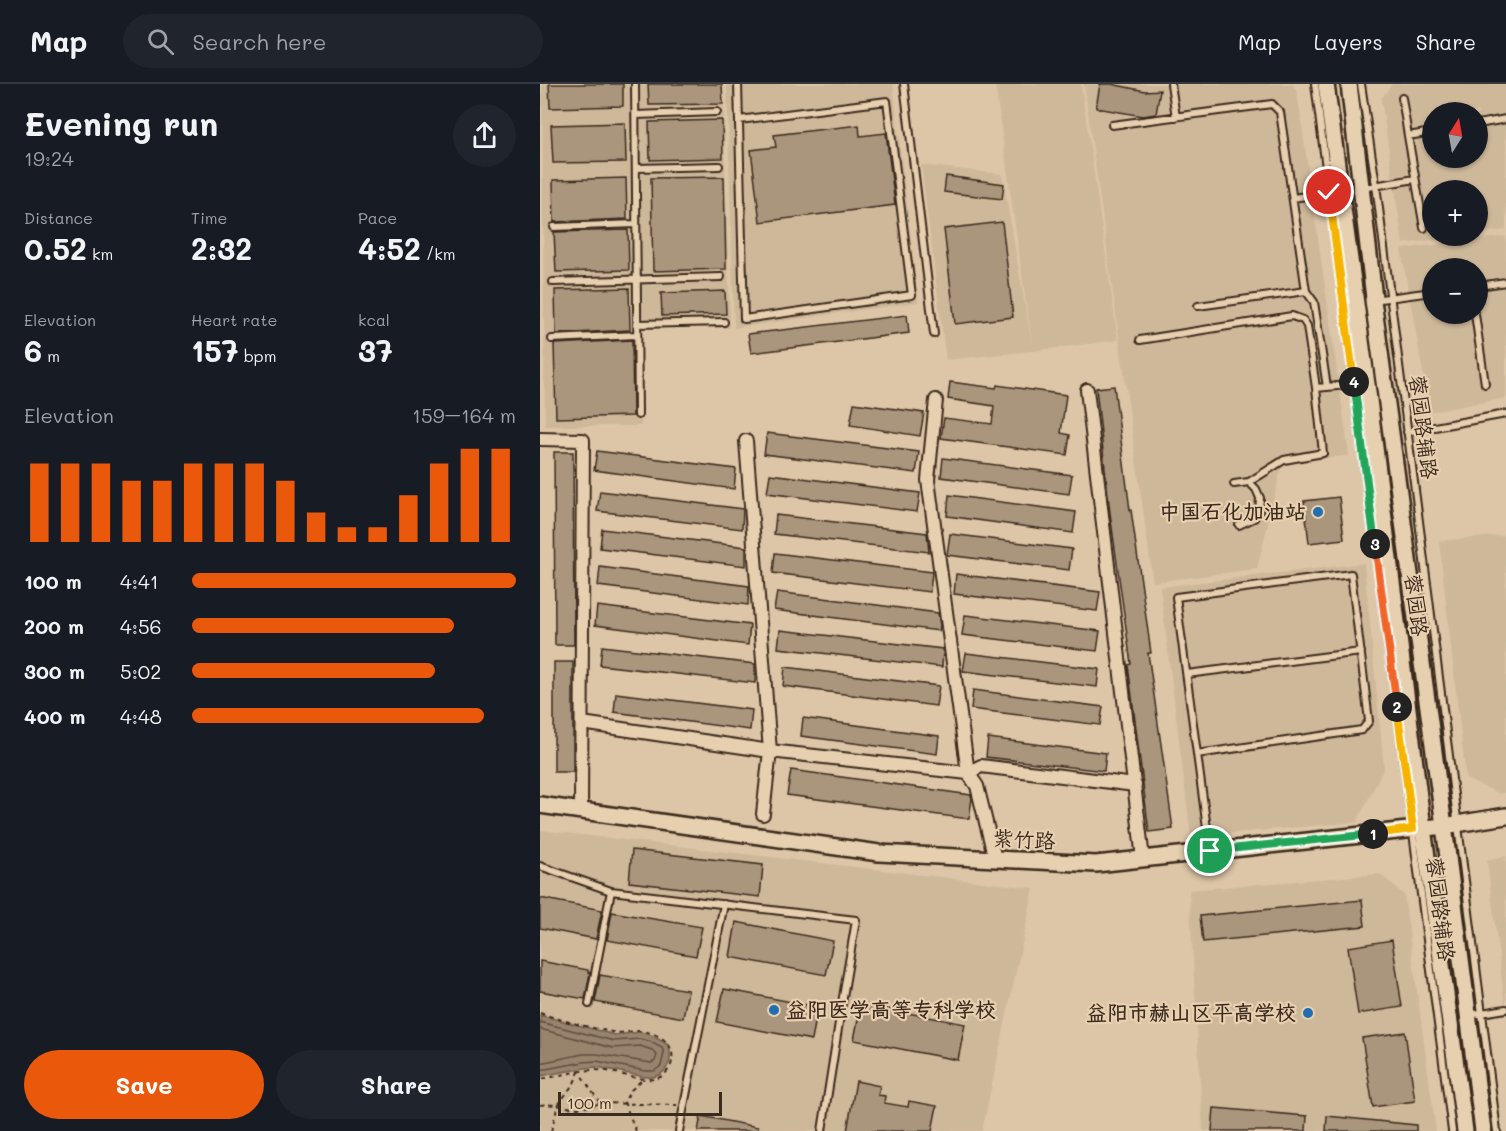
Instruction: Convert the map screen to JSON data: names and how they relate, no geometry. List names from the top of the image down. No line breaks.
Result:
{"streets":{"street":["蓉园路","紫竹路"],"lane":["蓉园路辅路"]},"crossings":[["蓉园路辅路","蓉园路"],["蓉园路辅路","紫竹路"],["蓉园路","紫竹路"]],"places":["中国石化加油站","益阳医学高等专科学校","益阳市赫山区平高学校"],"scale_bar":"100 m","north":"top","page":{"header":"Map","search":"Search here","nav":["Map","Layers","Share"],"heading":["Evening run","19:24"],"map_buttons":["+","−"],"stats":[["Distance","0.52 km"],["Time","2:32"],["Pace","4:52 /km"],["Elevation","6 m"],["Heart rate","157 bpm"],["kcal","37"]],"pins":["4","3","2","1"],"chart":["Elevation","159–164 m"],"list":[{"name":"100 m","note":"4:41"},{"name":"200 m","note":"4:56"},{"name":"300 m","note":"5:02"},{"name":"400 m","note":"4:48"}],"buttons":["Save","Share"],"scale":"100 m"}}
